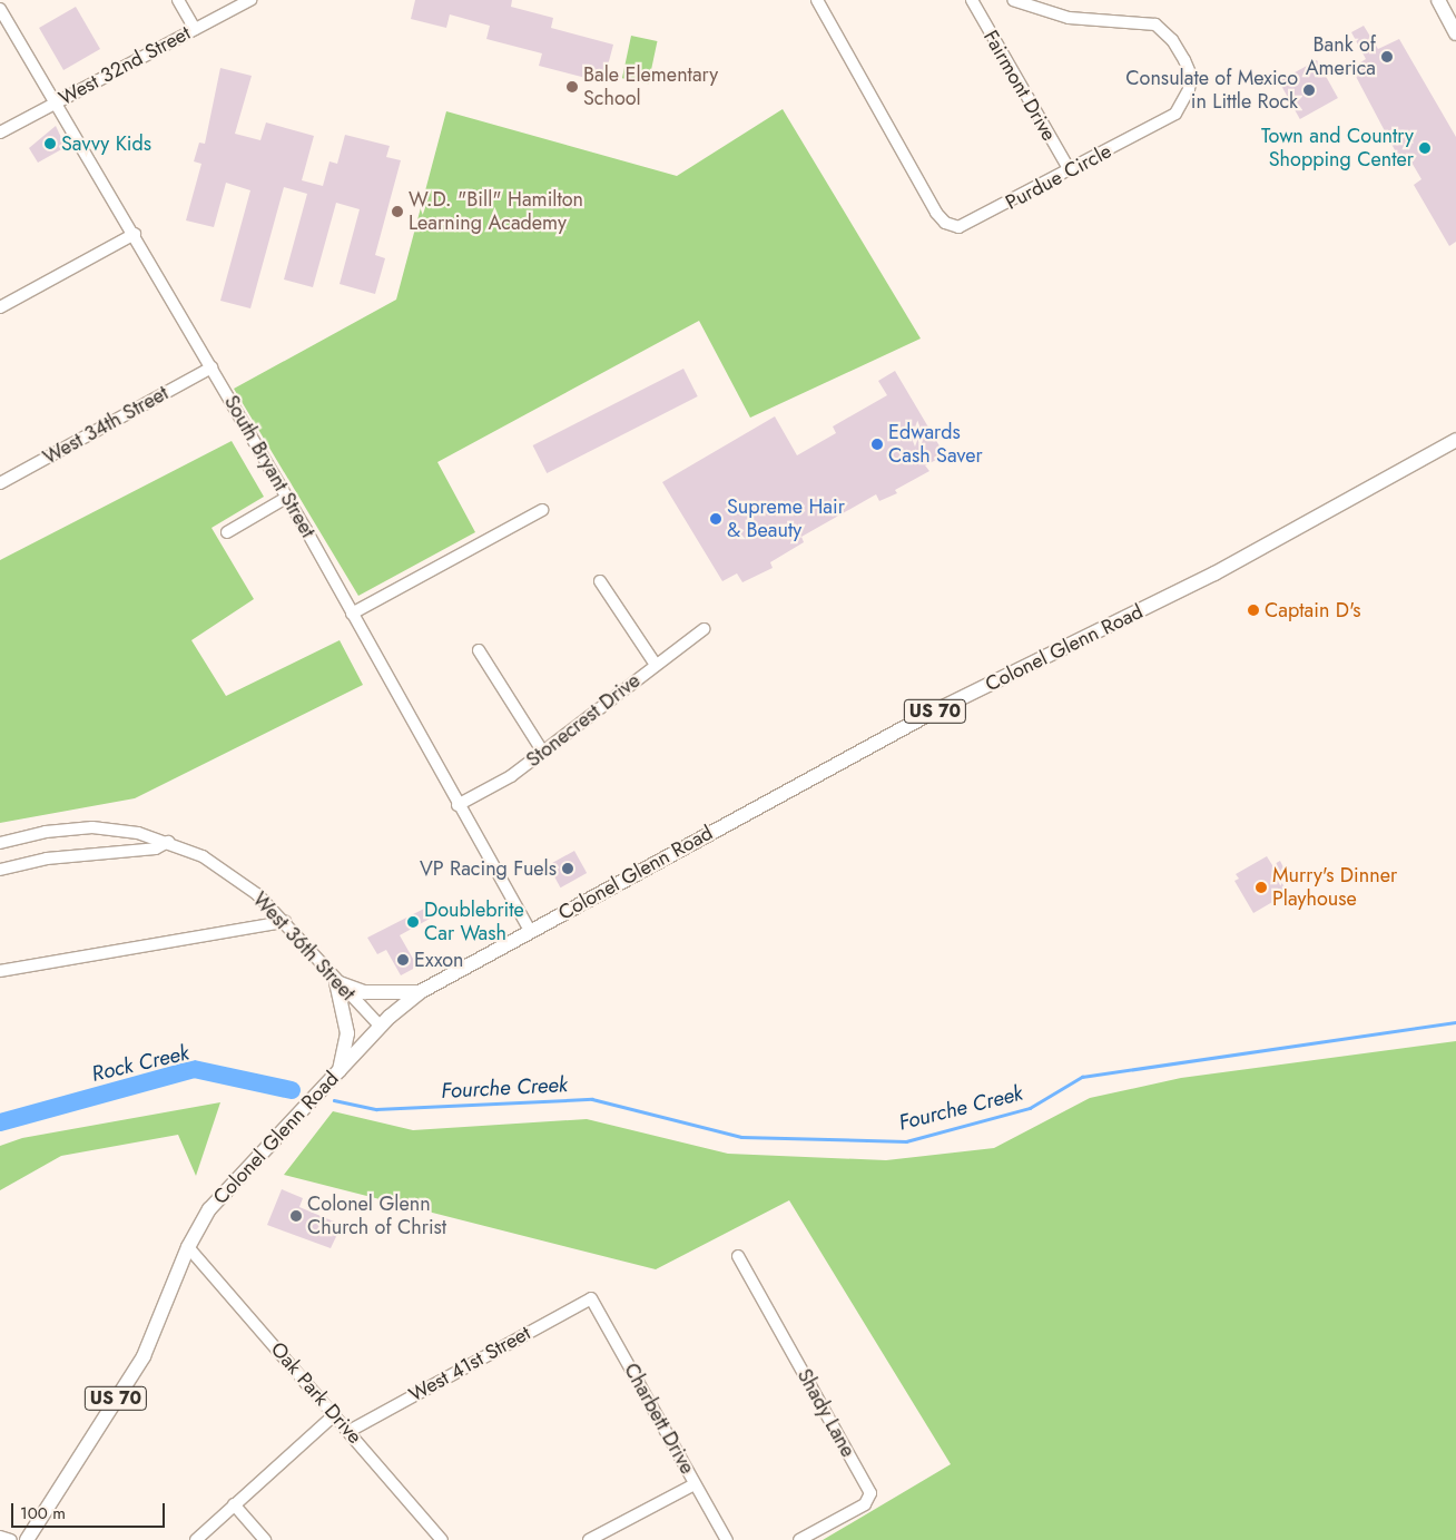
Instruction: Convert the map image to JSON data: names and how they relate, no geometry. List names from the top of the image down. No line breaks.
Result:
{"streets":{"main road":["Colonel Glenn Road","US 70"],"street":["West 32nd Street","Fairmont Drive","Purdue Circle","West 34th Street","South Bryant Street","Stonecrest Drive","West 36th Street","West 41st Street","Oak Park Drive","Shady Lane","Charbett Drive"]},"crossings":[["West 32nd Street","South Bryant Street"],["Fairmont Drive","Purdue Circle"],["West 34th Street","South Bryant Street"],["South Bryant Street","Colonel Glenn Road"],["South Bryant Street","Stonecrest Drive"],["Colonel Glenn Road","West 36th Street"],["Colonel Glenn Road","Oak Park Drive"],["West 41st Street","Oak Park Drive"],["West 41st Street","Charbett Drive"]],"water":["Rock Creek","Fourche Creek"],"places":["Bank of America","Bale Elementary School","Consulate of Mexico in Little Rock","Savvy Kids","Town and Country Shopping Center","W.D. \"Bill\" Hamilton Learning Academy","Edwards Cash Saver","Supreme Hair & Beauty","Captain D's","VP Racing Fuels","Murry's Dinner Playhouse","Doublebrite Car Wash","Exxon","Colonel Glenn Church of Christ"],"scale_bar":"100 m"}
